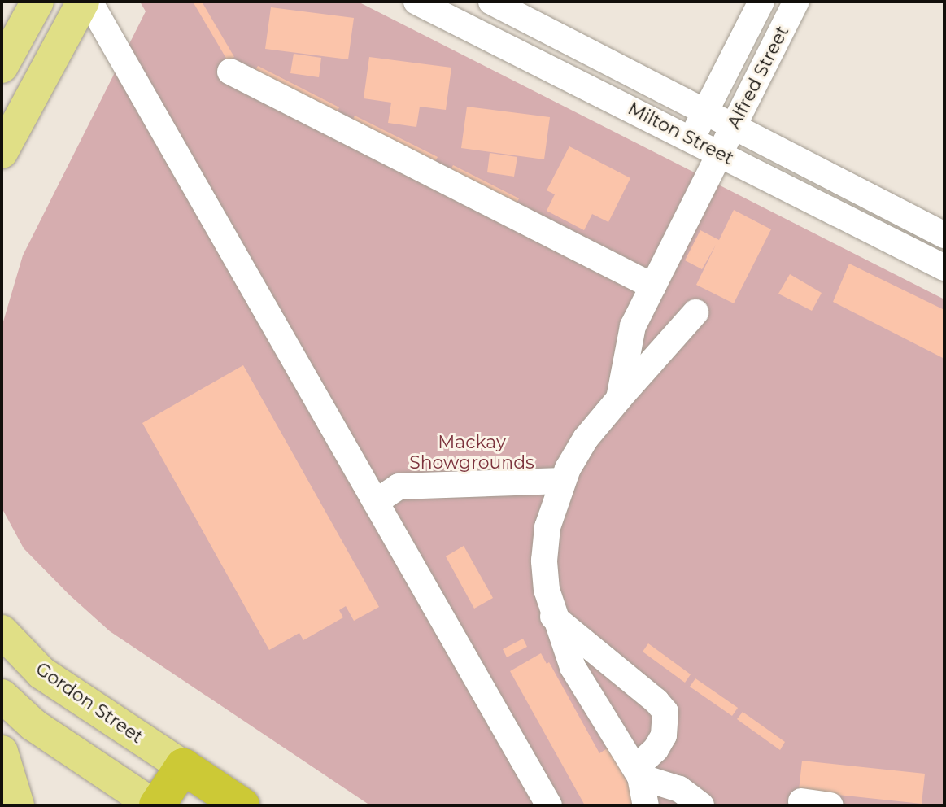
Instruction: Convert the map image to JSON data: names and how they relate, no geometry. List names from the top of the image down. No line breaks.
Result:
{"streets":{"main road":["Gordon Street"],"street":["Alfred Street","Milton Street"]},"crossings":[["Alfred Street","Milton Street"]],"parks":["Mackay Showgrounds"]}
